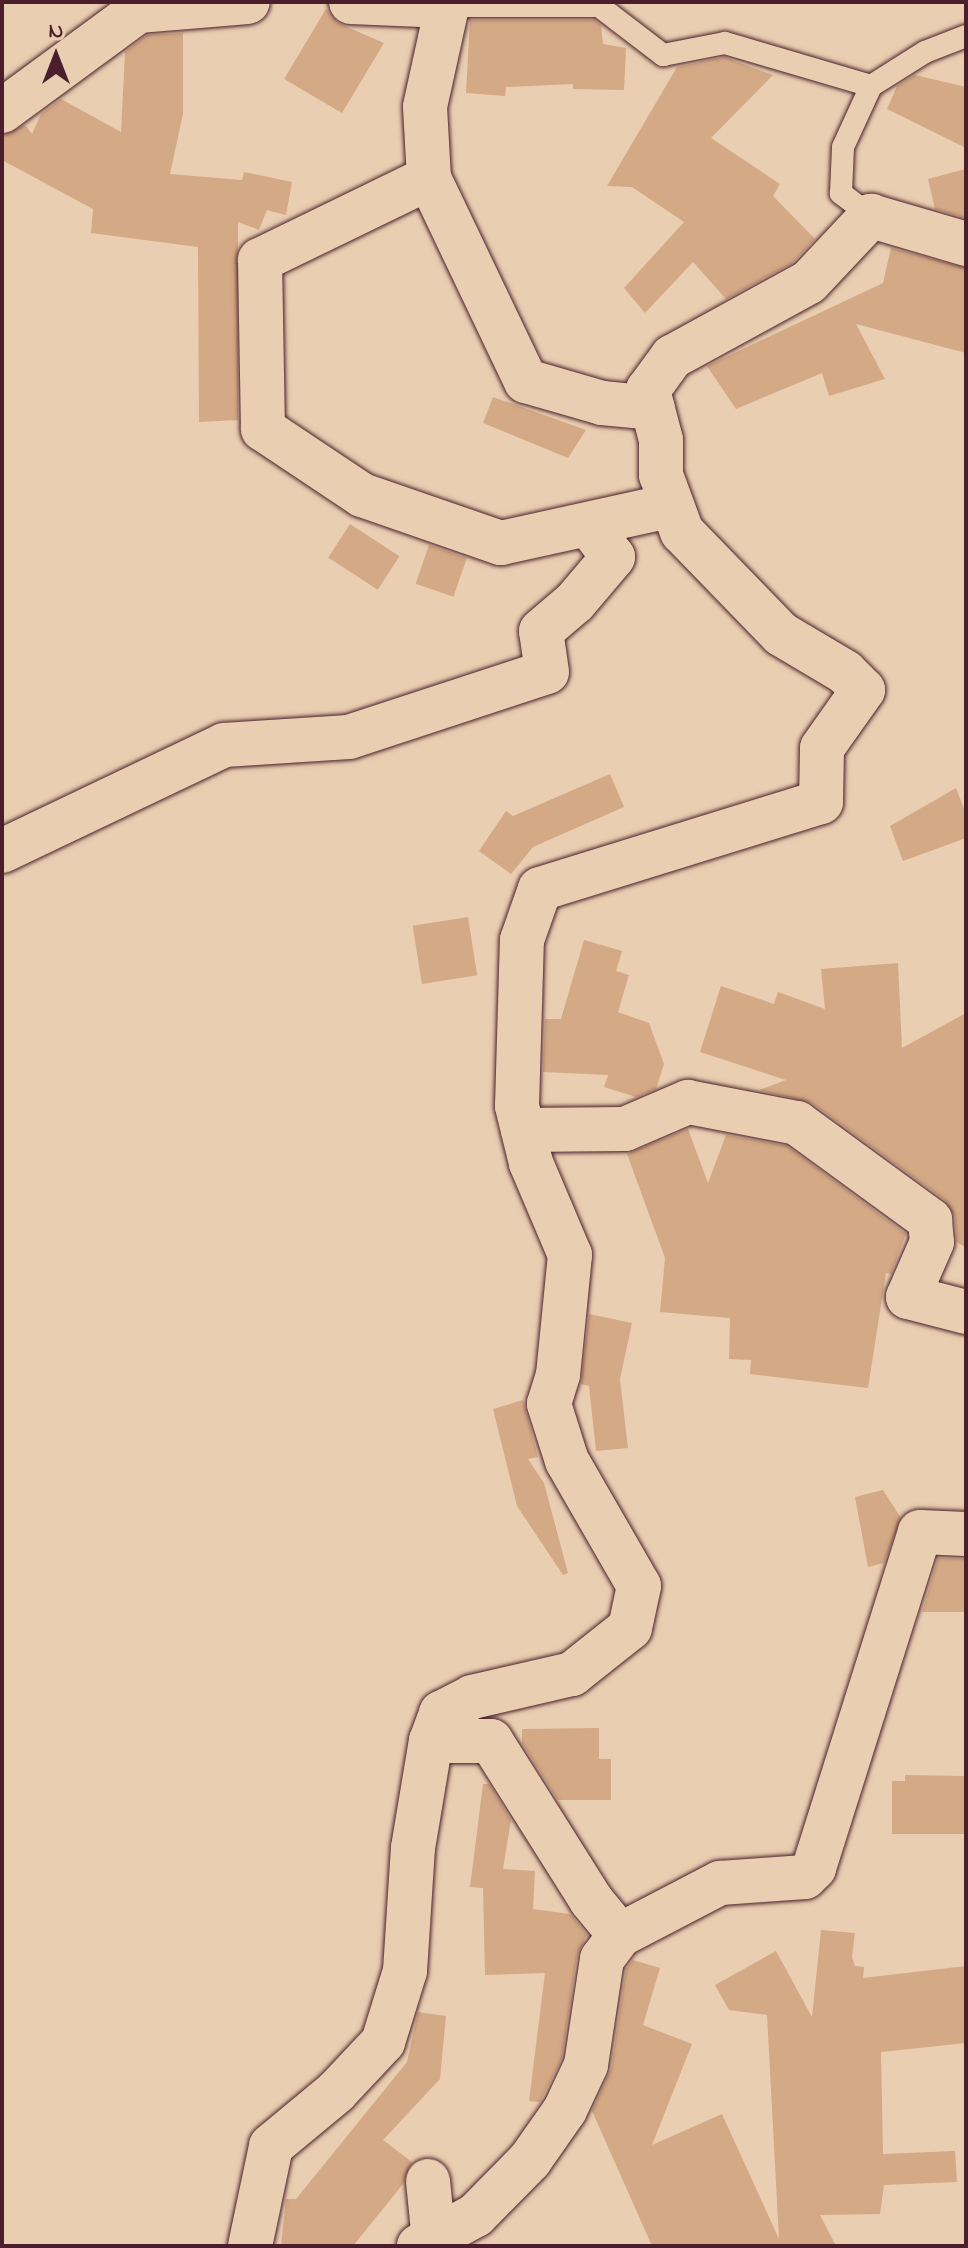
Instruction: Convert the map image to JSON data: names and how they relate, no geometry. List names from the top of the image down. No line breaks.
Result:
{"north":"top"}
